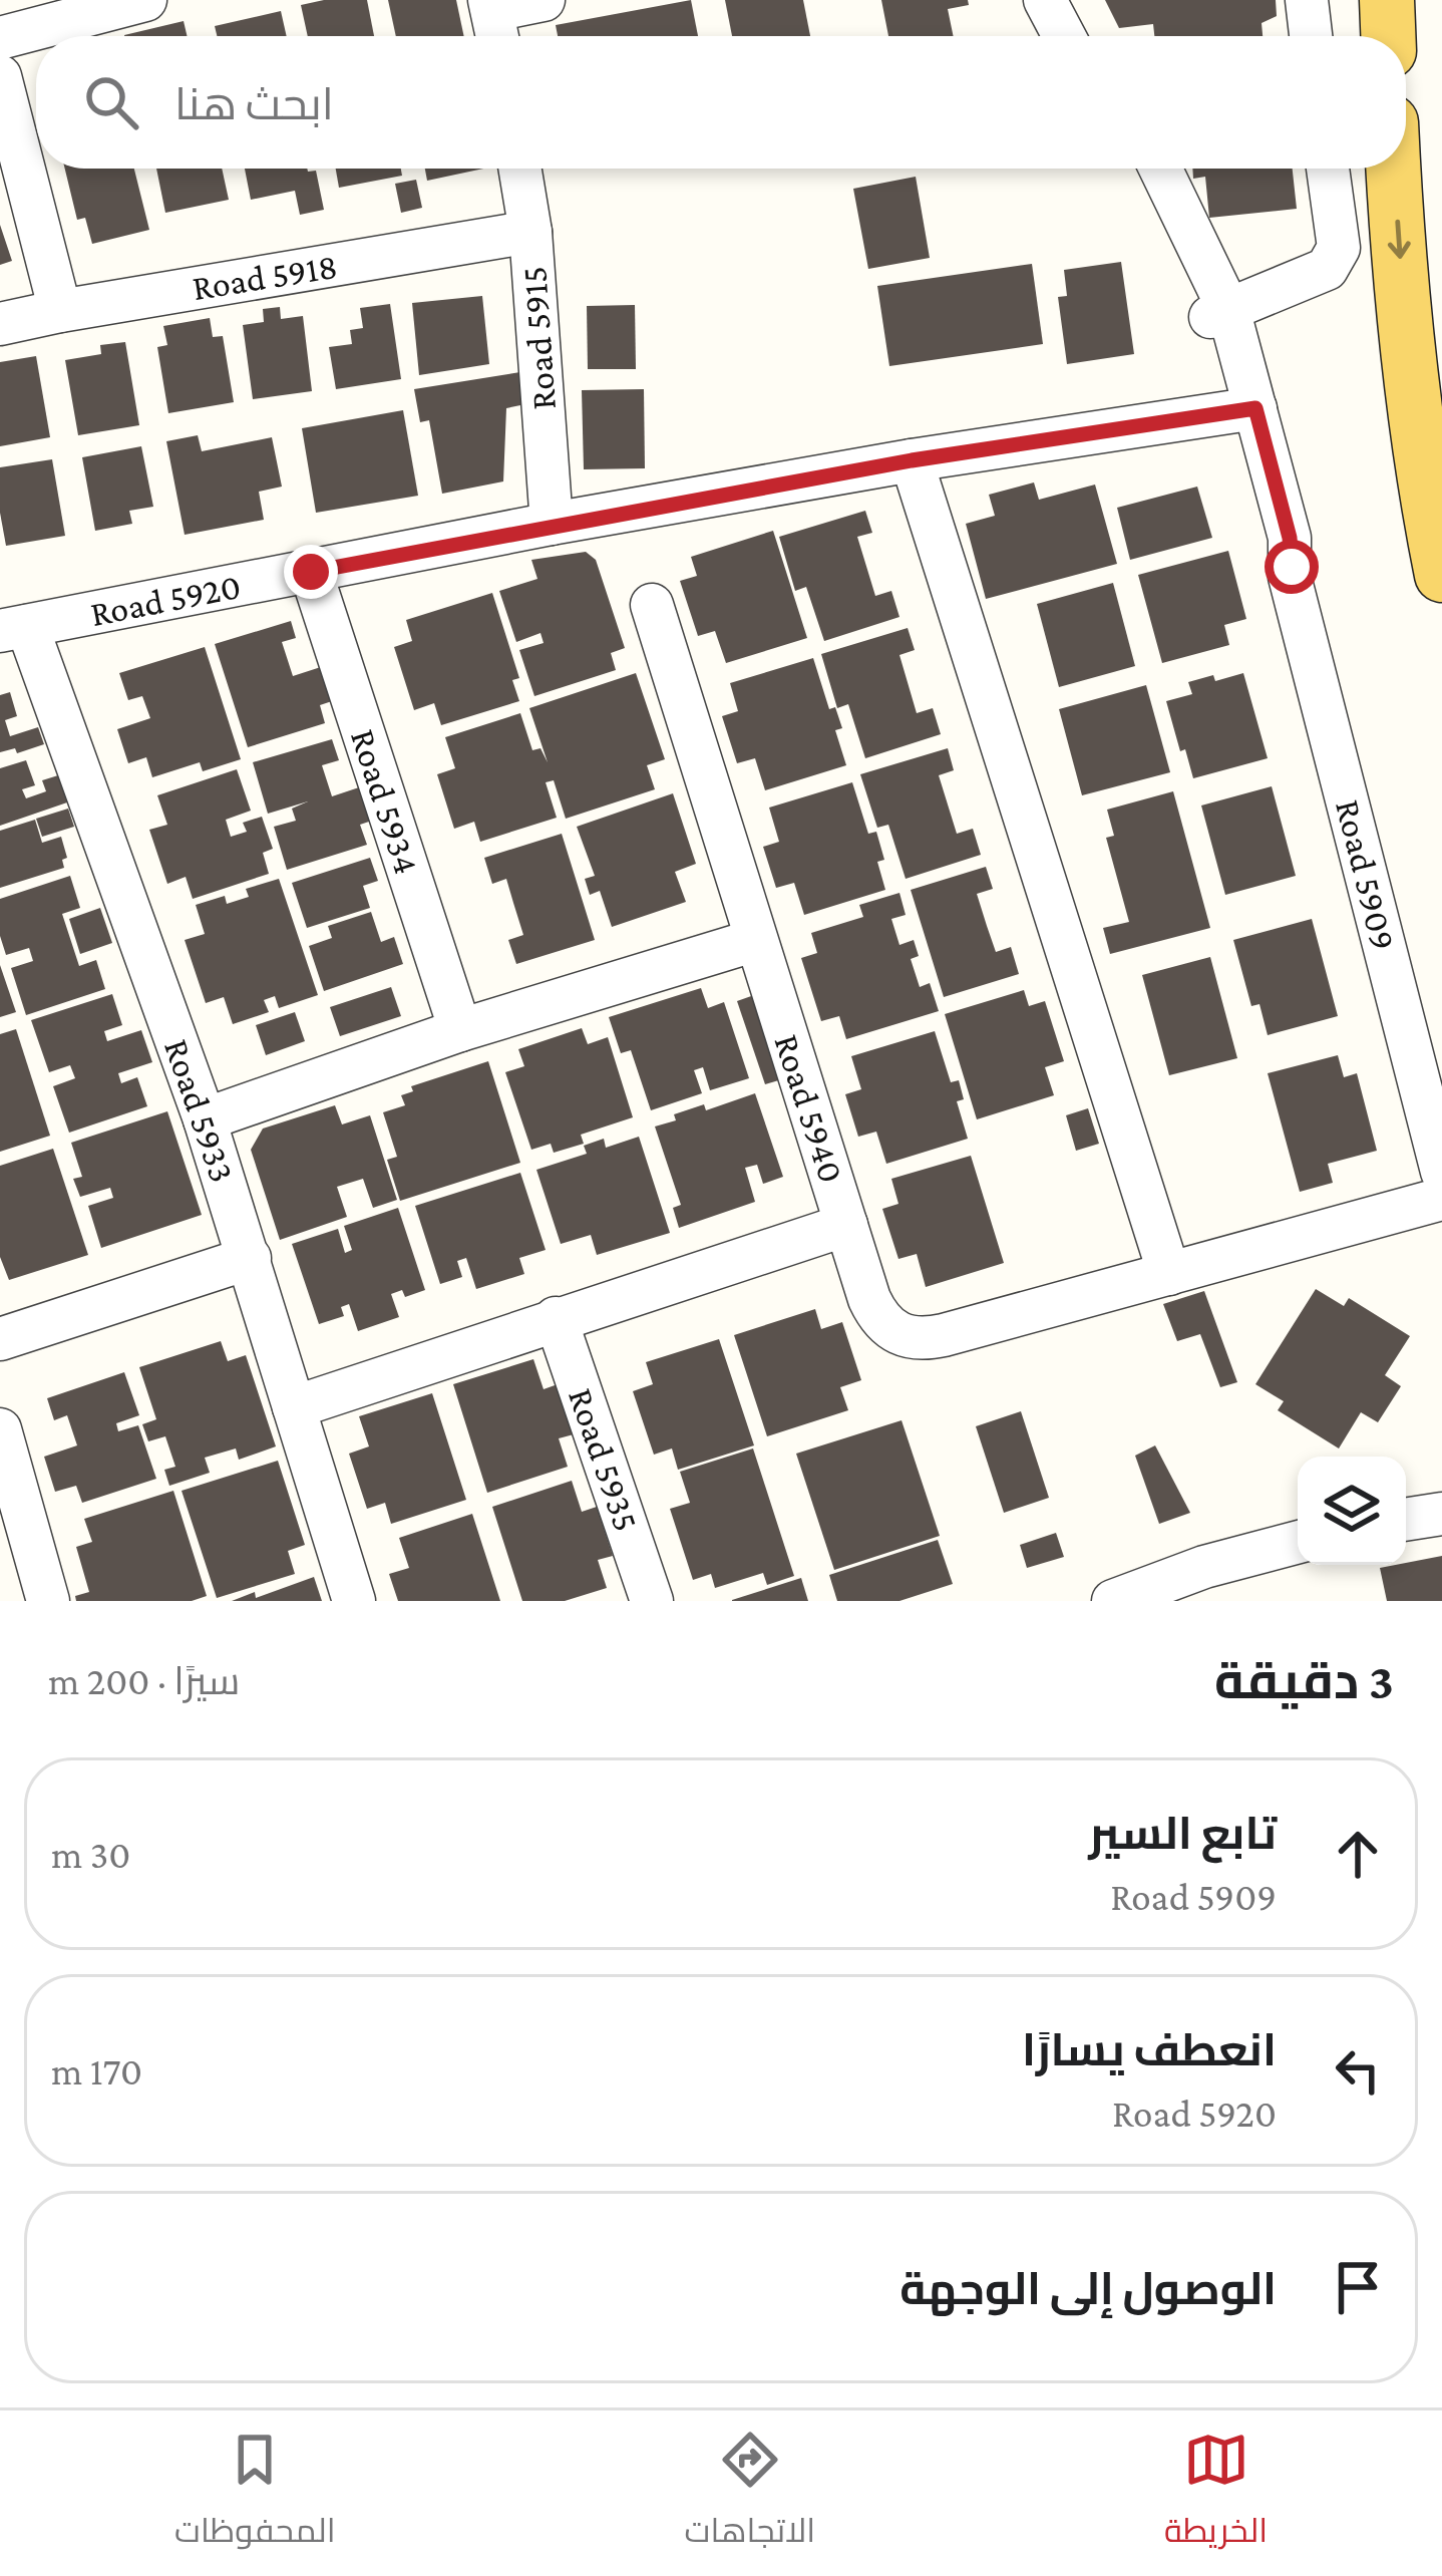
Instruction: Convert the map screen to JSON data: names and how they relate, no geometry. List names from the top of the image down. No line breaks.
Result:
{"streets":{"street":["Road 5918","Road 5915","Road 5920","Road 5934","Road 5909","Road 5940","Road 5933","Road 5935"]},"crossings":[["Road 5918","Road 5915"],["Road 5915","Road 5920"],["Road 5920","Road 5934"],["Road 5920","Road 5909"],["Road 5920","Road 5933"]],"page":{"search":"ابحث هنا","heading":["3 دقيقة","سيرًا · 200 m"],"list":[["تابع السير","Road 5909","30 m"],["انعطف يسارًا","Road 5920","170 m"],"الوصول إلى الوجهة"],"nav":["الخريطة","الاتجاهات","المحفوظات"]}}
